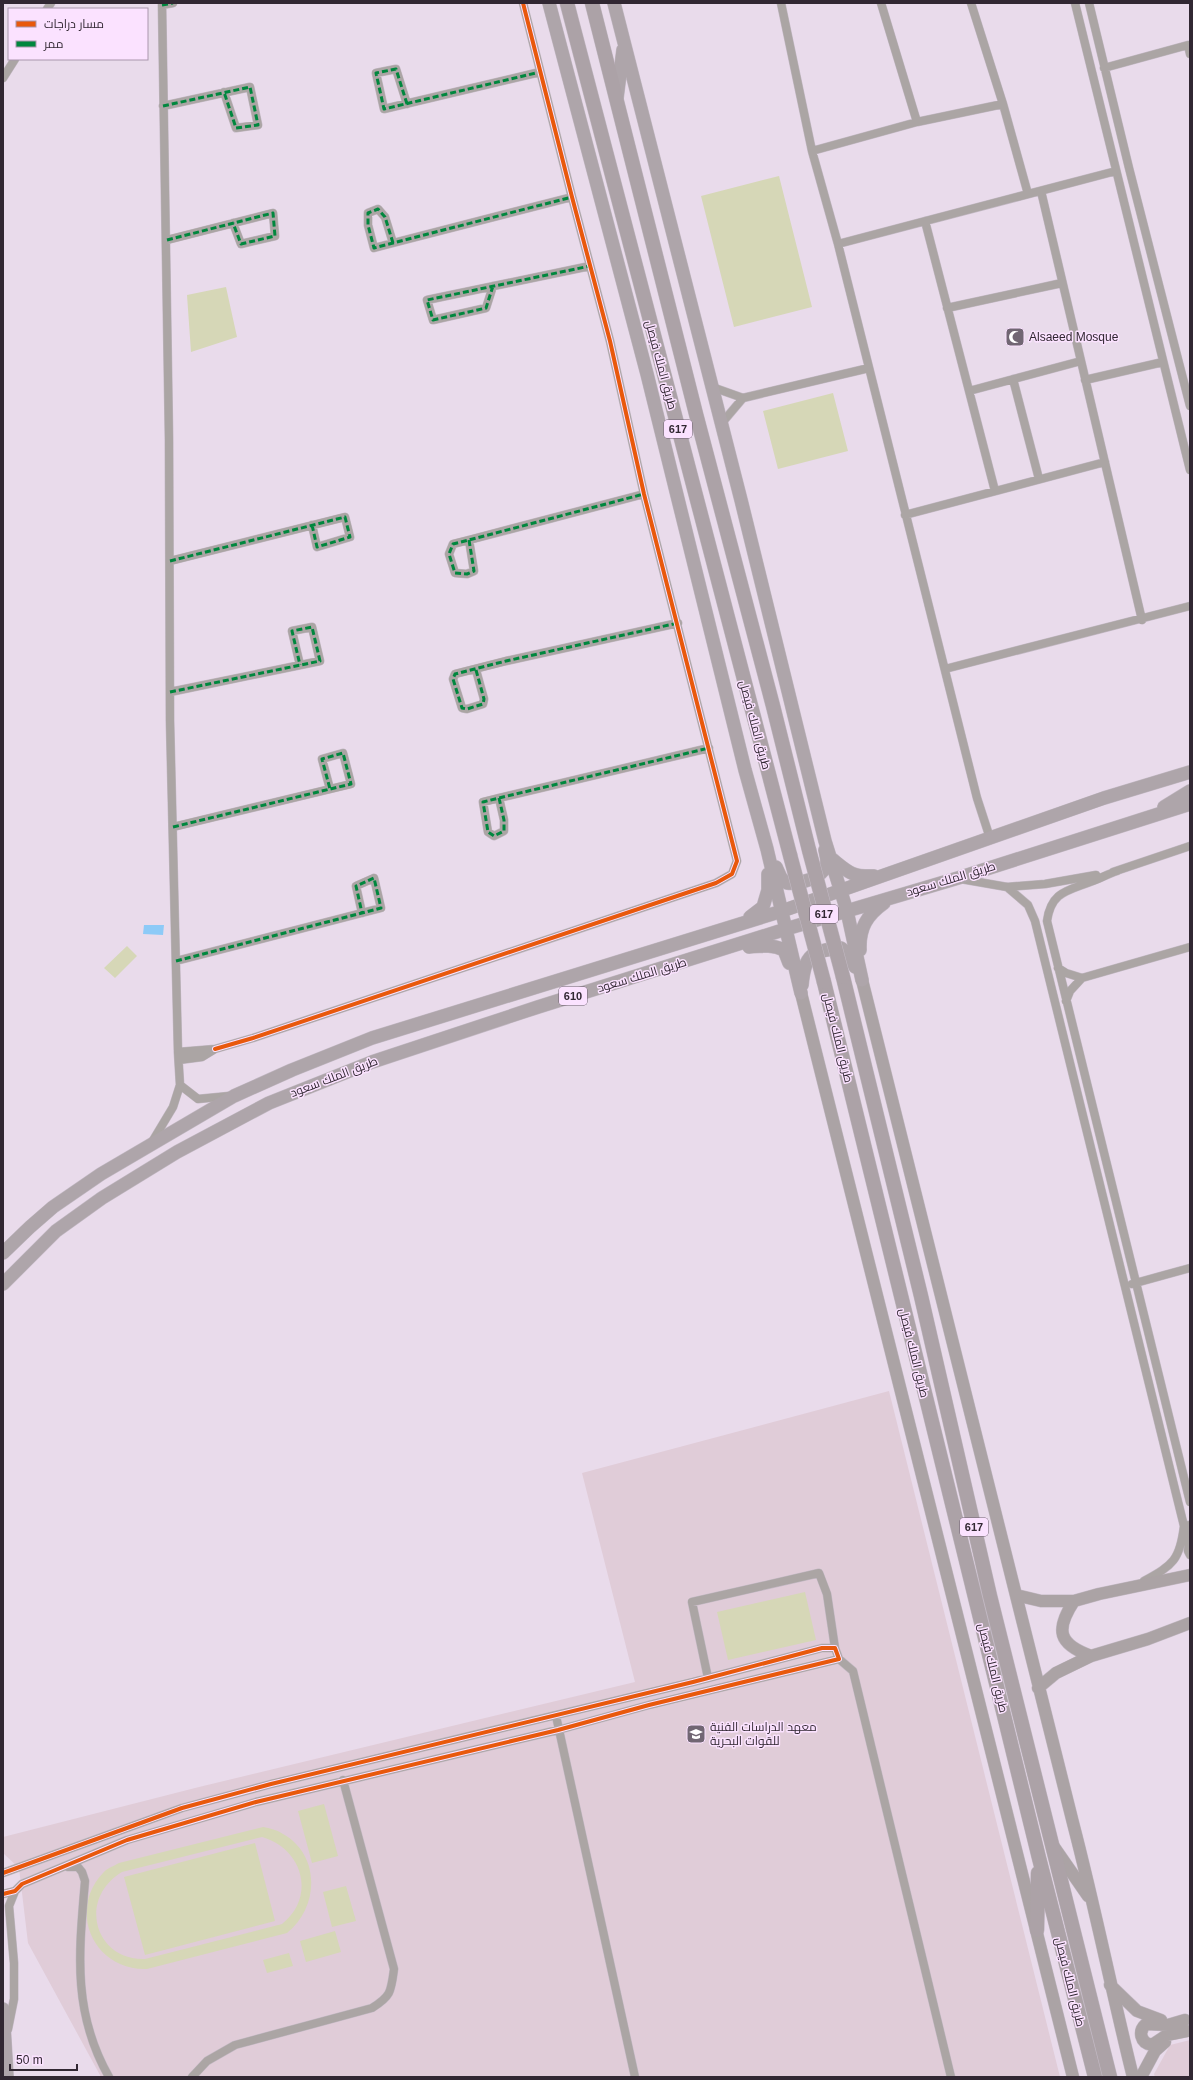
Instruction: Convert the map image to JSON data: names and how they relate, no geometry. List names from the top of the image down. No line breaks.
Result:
{"streets":{"highway":["طريق الملك فيصل","617"],"main road":["طريق الملك سعود","610"]},"places":{"mosque":["Alsaeed Mosque"],"school or university":["معهد الدراسات الفنية للقوات البحرية"]},"legend":["مسار دراجات","ممر"],"scale_bar":"50 m"}
